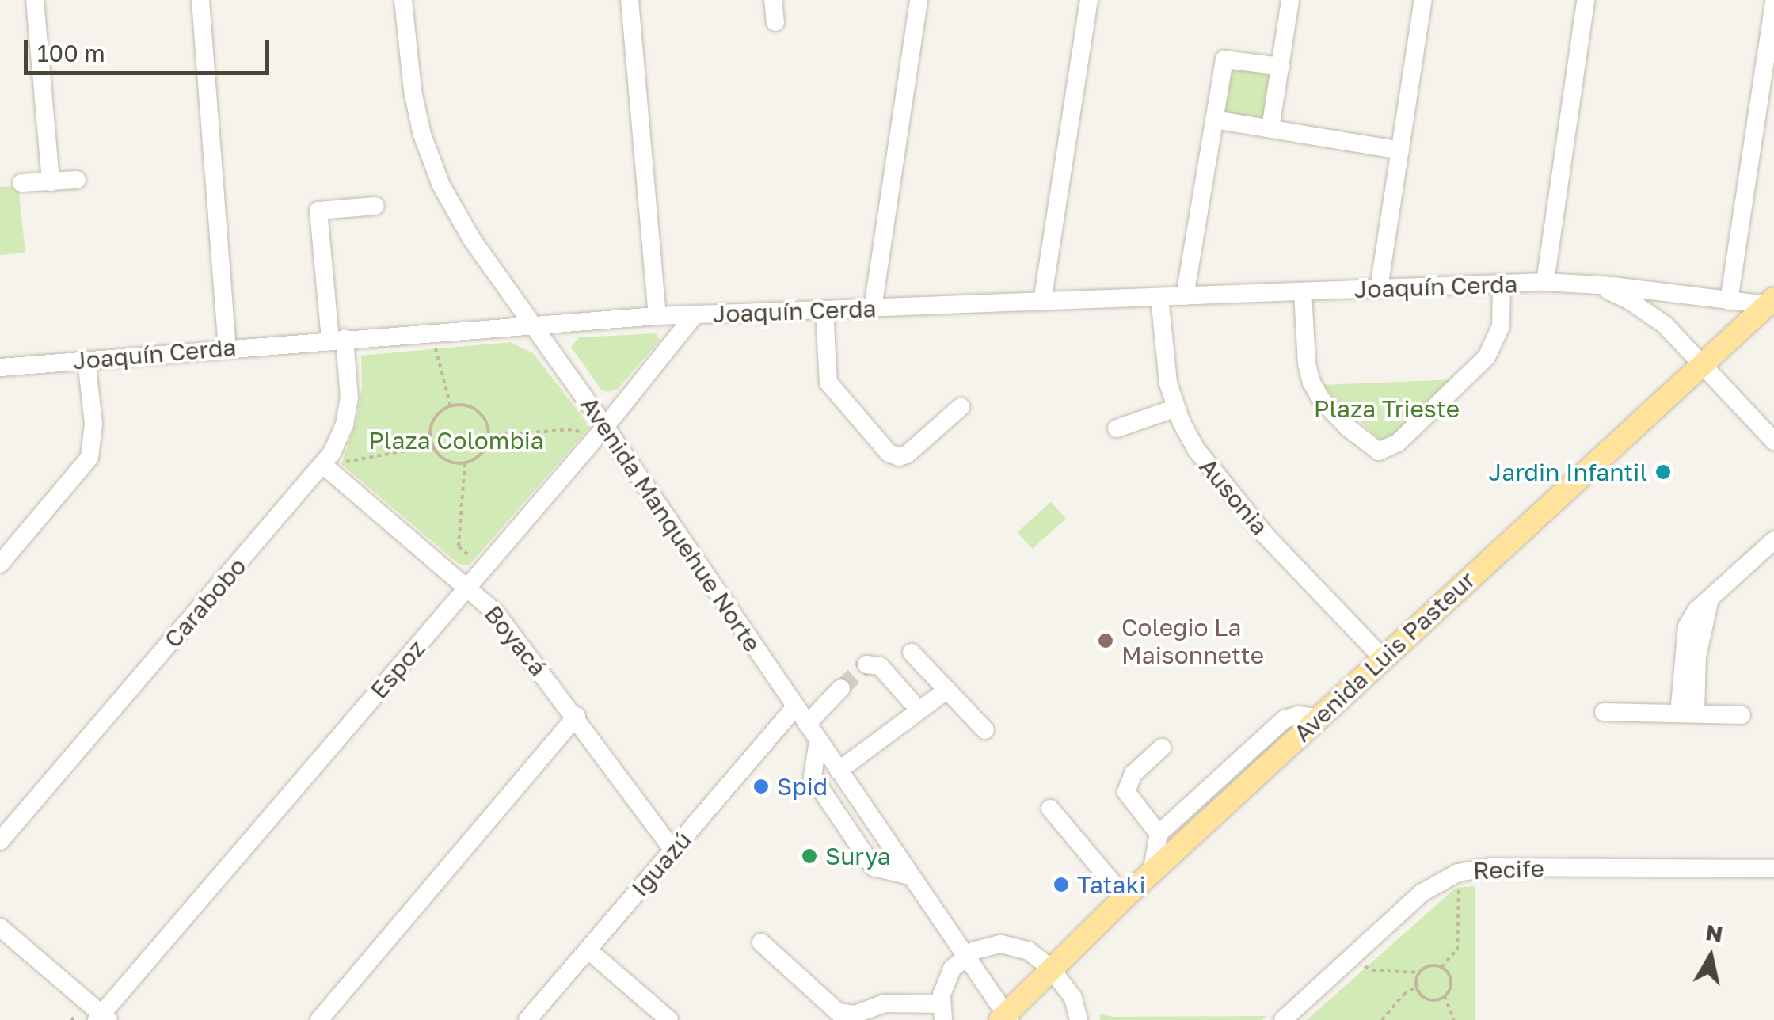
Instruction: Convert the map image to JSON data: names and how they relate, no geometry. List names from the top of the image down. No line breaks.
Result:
{"streets":{"main road":["Avenida Luis Pasteur"],"street":["Joaquín Cerda","Ausonia","Avenida Manquehue Norte","Carabobo","Boyacá","Espoz","Iguazú","Recife"]},"crossings":[["Joaquín Cerda","Ausonia"],["Joaquín Cerda","Avenida Manquehue Norte"],["Joaquín Cerda","Carabobo"],["Joaquín Cerda","Avenida Luis Pasteur"],["Joaquín Cerda","Espoz"],["Ausonia","Avenida Luis Pasteur"],["Avenida Manquehue Norte","Avenida Luis Pasteur"],["Avenida Manquehue Norte","Espoz"],["Avenida Manquehue Norte","Iguazú"],["Carabobo","Boyacá"],["Boyacá","Espoz"],["Boyacá","Iguazú"]],"parks":["Plaza Trieste","Plaza Colombia"],"places":["Jardin Infantil","Colegio La Maisonnette","Spid","Surya","Tataki"],"scale_bar":"100 m","north":"top"}
